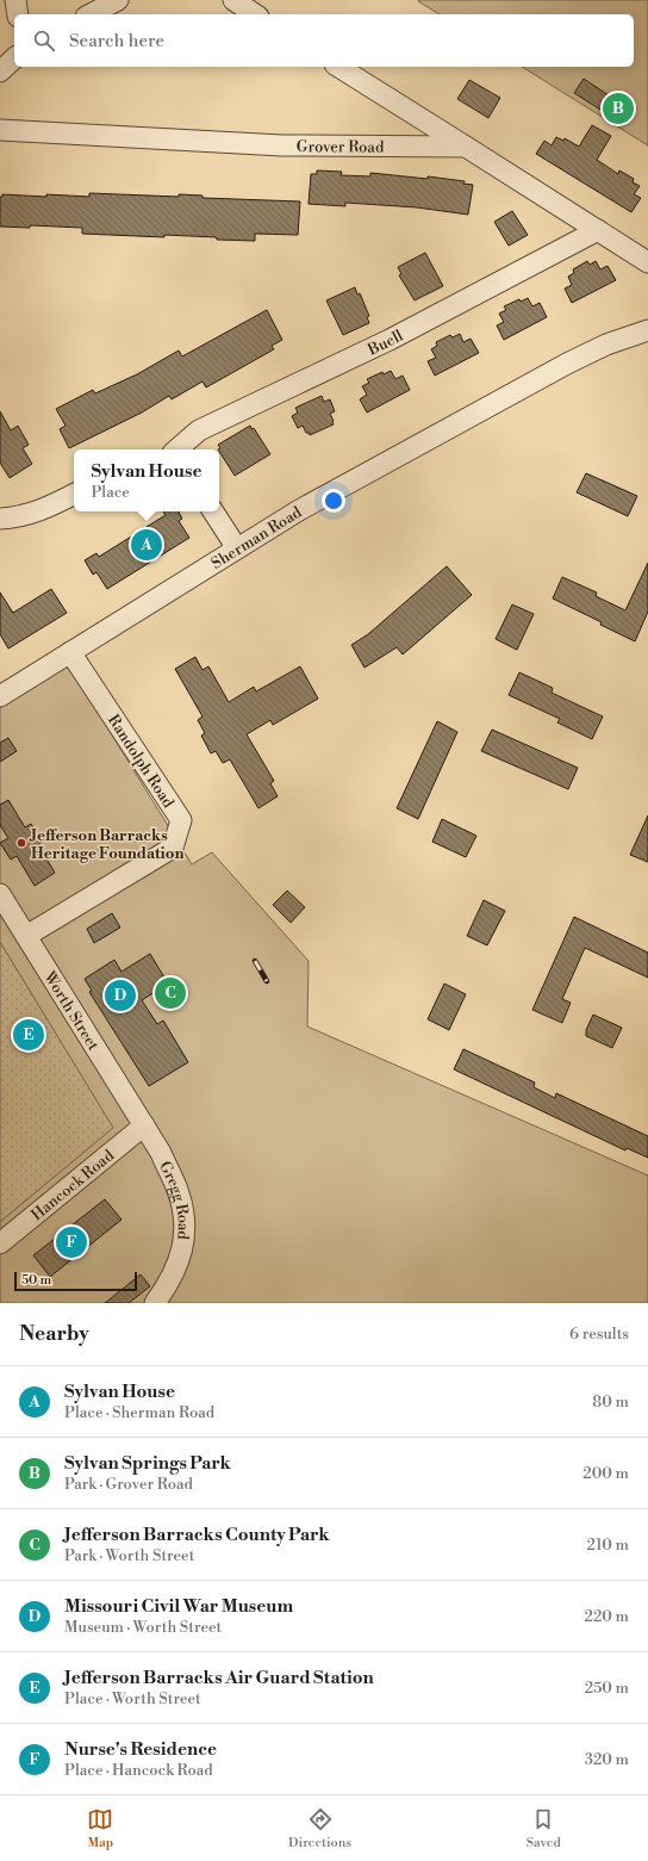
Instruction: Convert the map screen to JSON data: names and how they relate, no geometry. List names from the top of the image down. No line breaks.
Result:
{"streets":{"street":["Grover Road","Buell","Sherman Road","Randolph Road","Worth Street","Hancock Road","Gregg Road"]},"crossings":[["Sherman Road","Randolph Road"],["Randolph Road","Worth Street"],["Worth Street","Hancock Road"],["Worth Street","Gregg Road"],["Hancock Road","Gregg Road"]],"places":["Jefferson Barracks Heritage Foundation"],"scale_bar":"50 m","page":{"search":"Search here","pins":["B","A","C","D","E","F"],"popup":["Sylvan House","Place"],"scale":"50 m","heading":["Nearby","6 results"],"list":[{"mark":"A","name":"Sylvan House","note":"Place · Sherman Road","value":"80 m"},{"mark":"B","name":"Sylvan Springs Park","note":"Park · Grover Road","value":"200 m"},{"mark":"C","name":"Jefferson Barracks County Park","note":"Park · Worth Street","value":"210 m"},{"mark":"D","name":"Missouri Civil War Museum","note":"Museum · Worth Street","value":"220 m"},{"mark":"E","name":"Jefferson Barracks Air Guard Station","note":"Place · Worth Street","value":"250 m"},{"mark":"F","name":"Nurse's Residence","note":"Place · Hancock Road","value":"320 m"}],"nav":["Map","Directions","Saved"]}}
